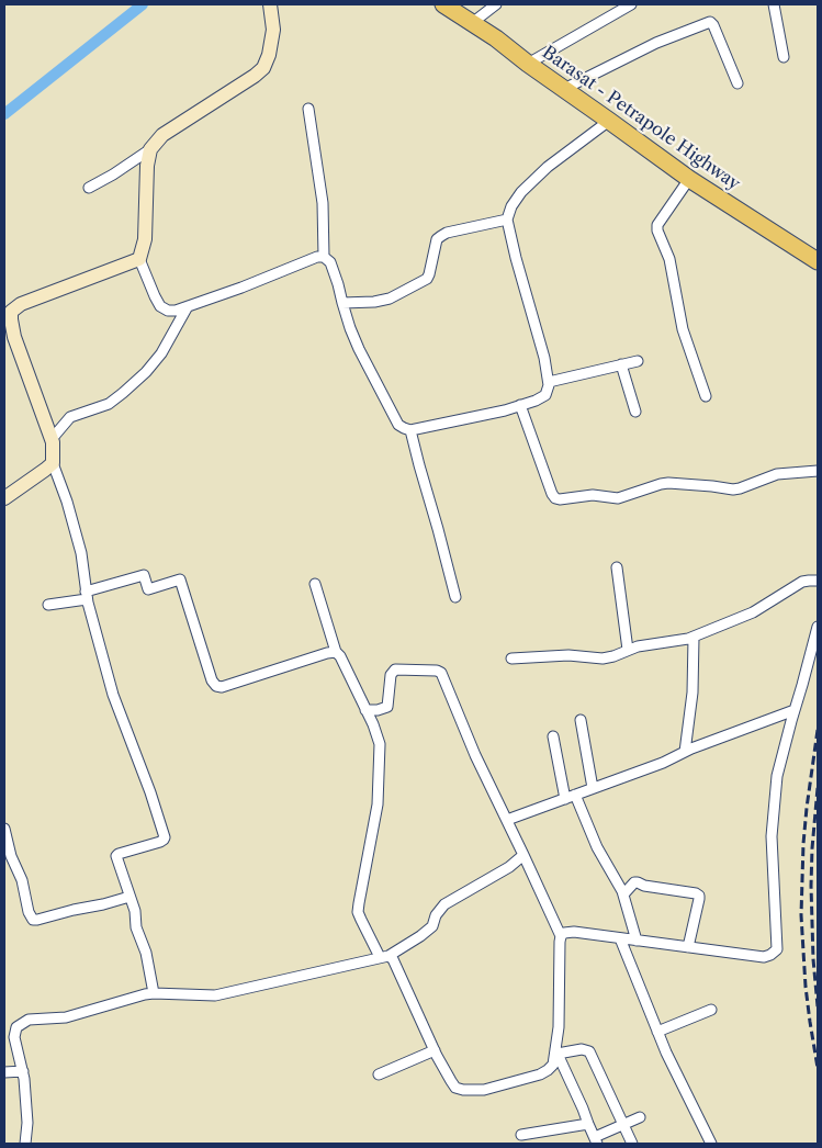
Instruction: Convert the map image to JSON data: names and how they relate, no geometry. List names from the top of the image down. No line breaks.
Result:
{"streets":{"highway":["Barasat - Petrapole Highway"]}}
